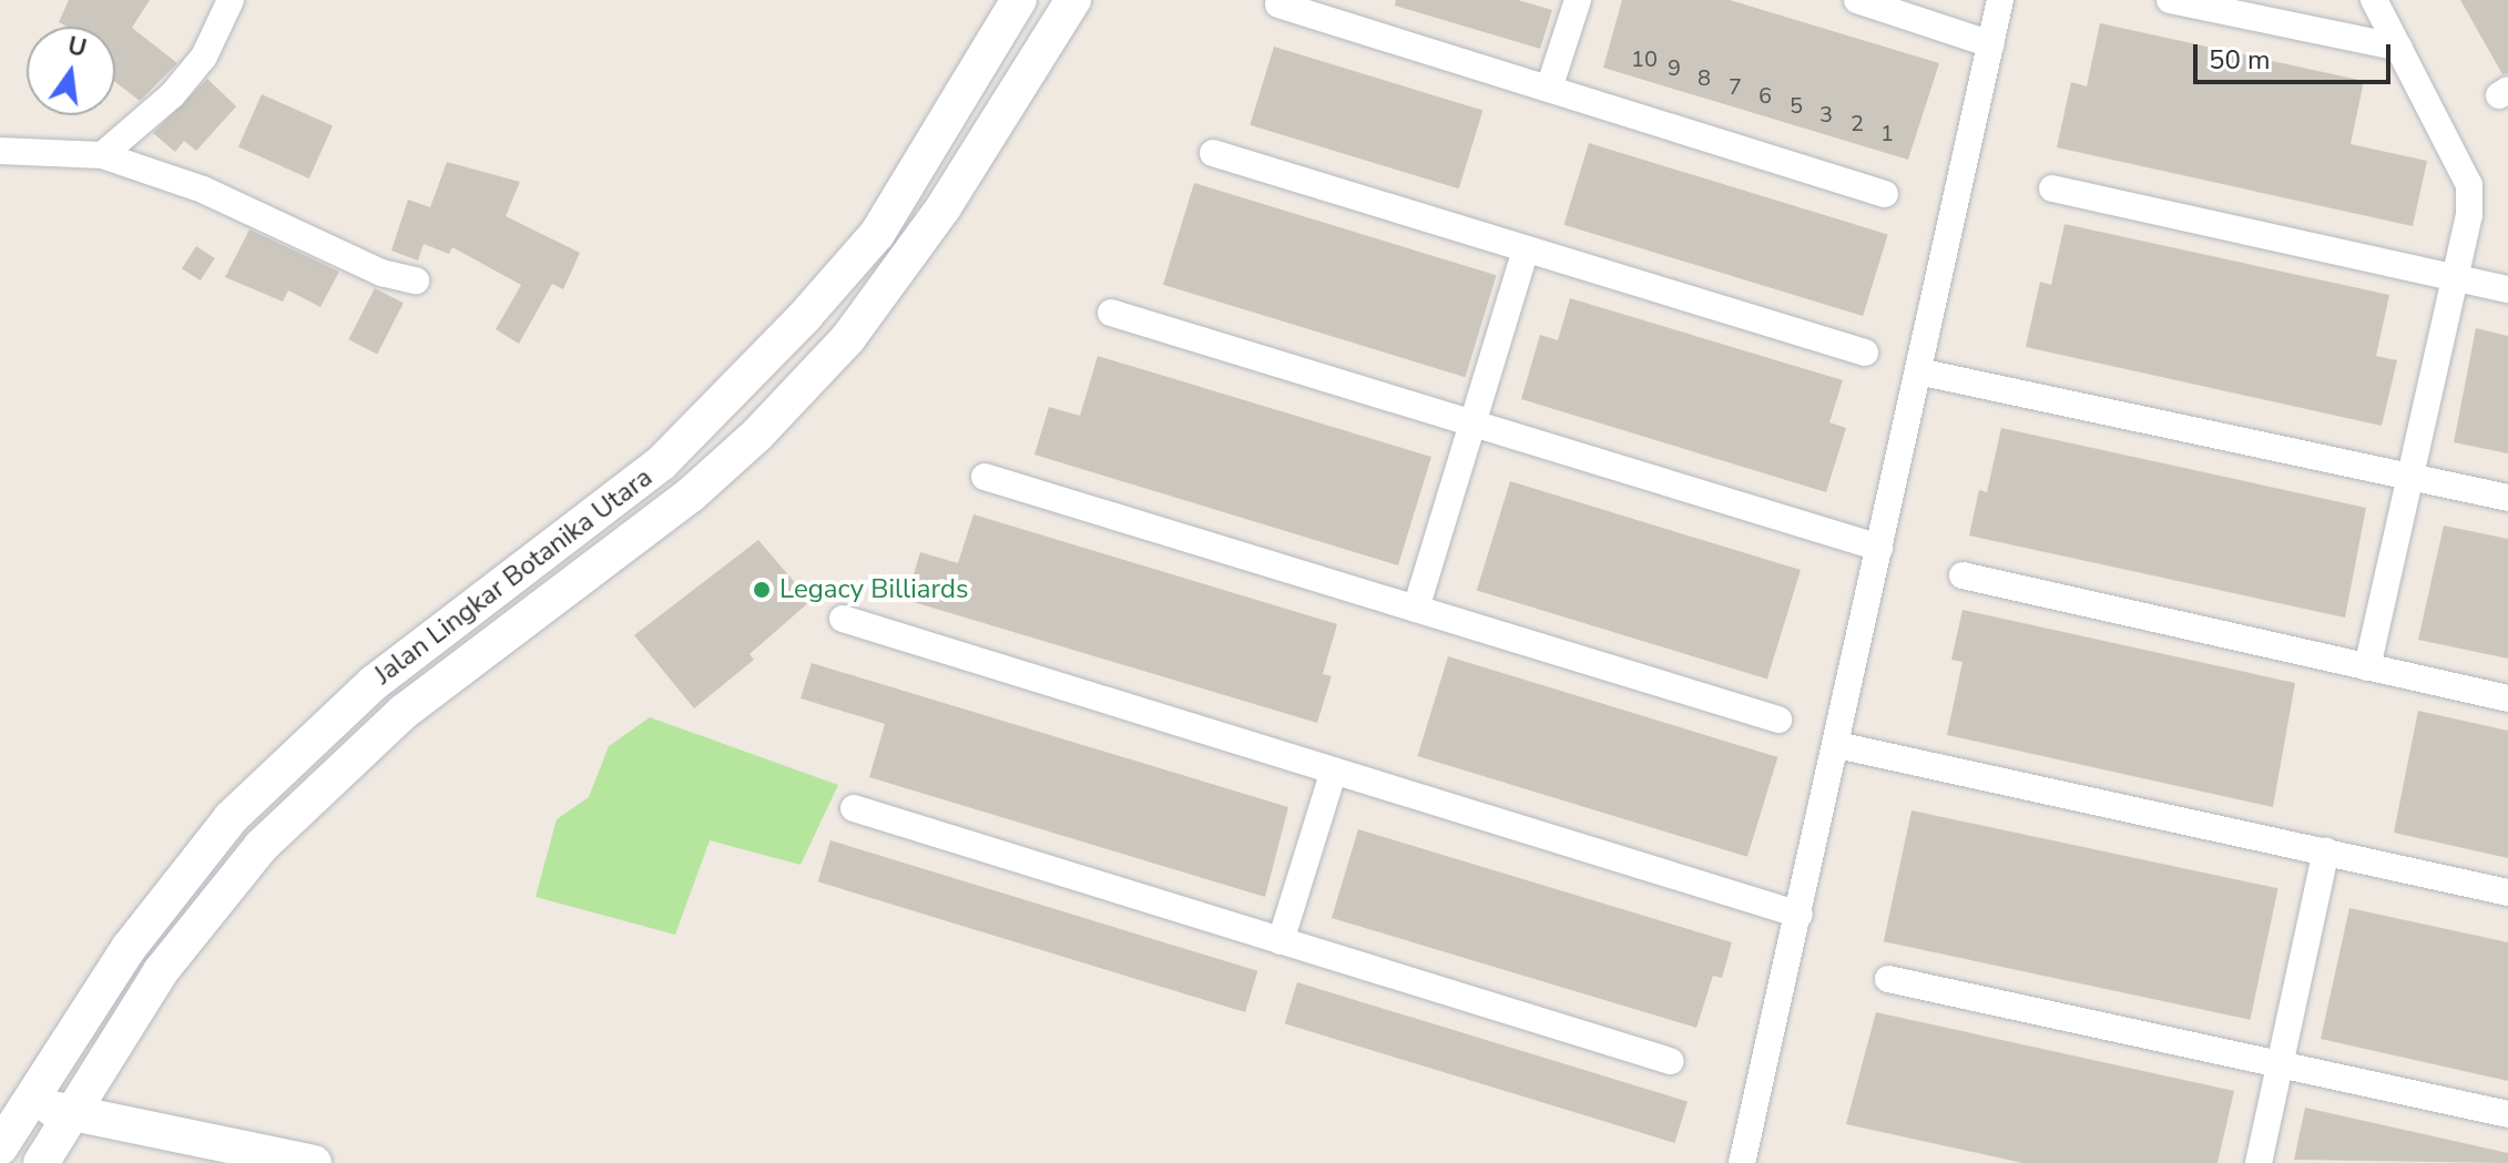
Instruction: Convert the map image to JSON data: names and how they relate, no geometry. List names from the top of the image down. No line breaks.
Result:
{"streets":{"street":["Jalan Lingkar Botanika Utara"]},"places":["Legacy Billiards"],"house_numbers":["10","9","8","7","6","5","3","2","1"],"scale_bar":"50 m","north":"top"}
